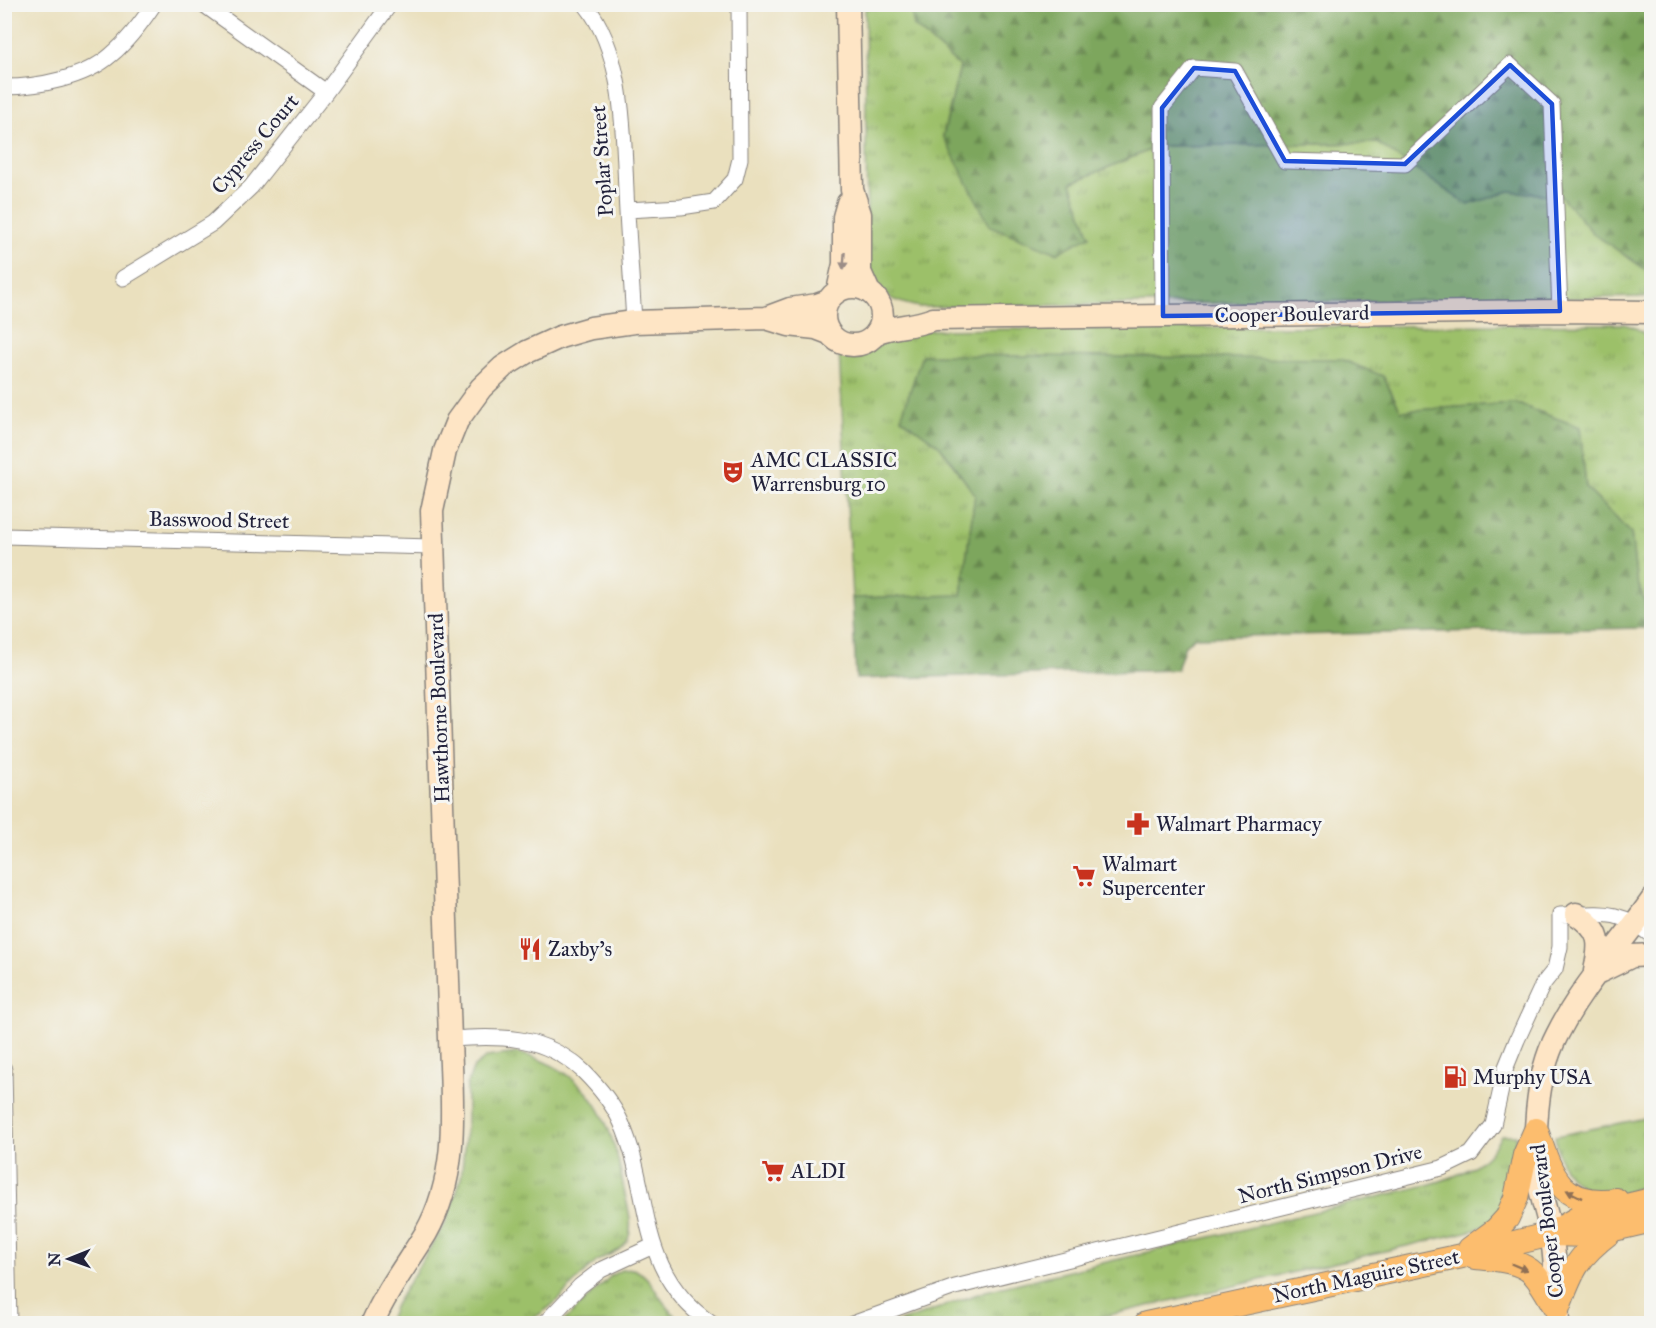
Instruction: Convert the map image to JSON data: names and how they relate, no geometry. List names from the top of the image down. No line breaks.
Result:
{"streets":{"main road":["North Maguire Street"],"street":["Cypress Court","Poplar Street","Cooper Boulevard","Basswood Street","Hawthorne Boulevard","North Simpson Drive"]},"crossings":[["Poplar Street","Hawthorne Boulevard"],["Cooper Boulevard","Hawthorne Boulevard"],["Cooper Boulevard","North Maguire Street"],["Basswood Street","Hawthorne Boulevard"]],"places":{"theatre":["AMC CLASSIC Warrensburg 10"],"pharmacy":["Walmart Pharmacy"],"supermarket":["Walmart Supercenter","ALDI"],"restaurant":["Zaxby's"],"fuel station":["Murphy USA"]},"north":"left"}
